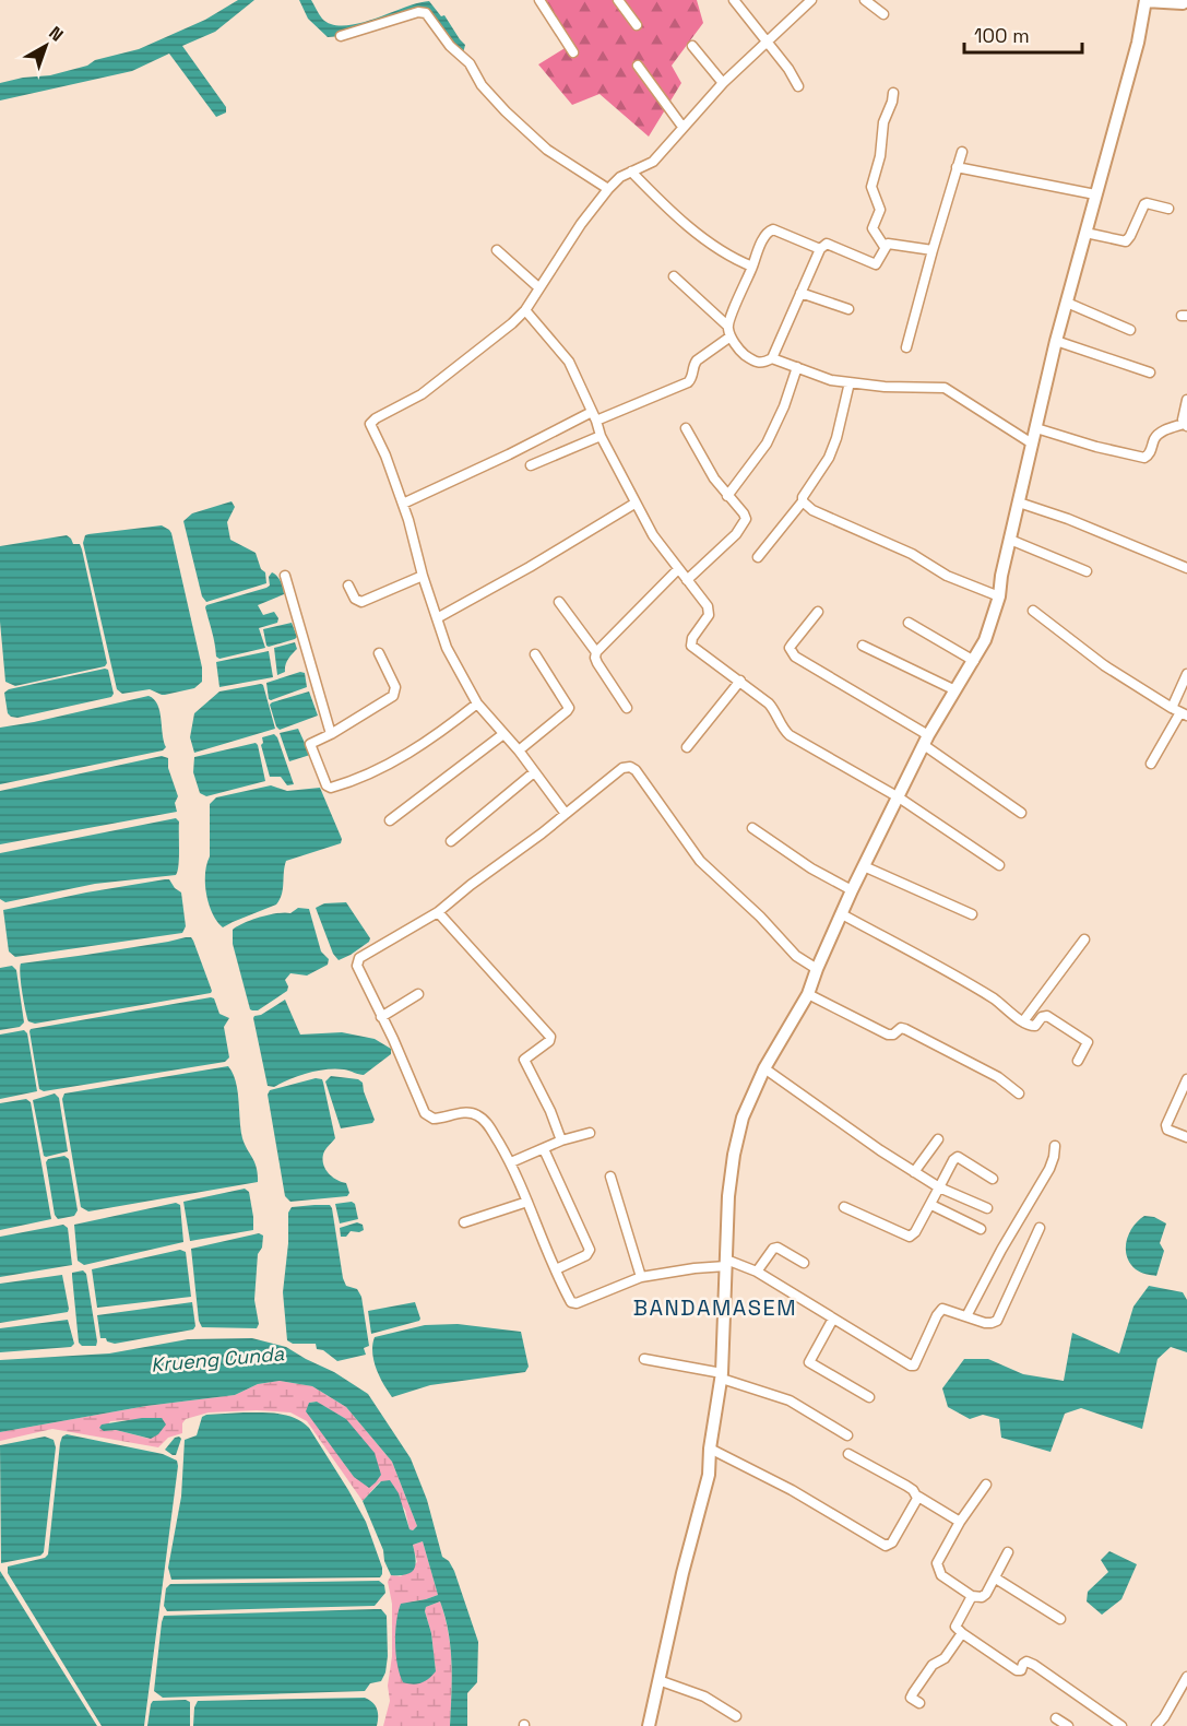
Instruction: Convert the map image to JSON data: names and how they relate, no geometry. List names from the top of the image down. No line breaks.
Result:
{"districts":["BANDAMASEM"],"water":["Krueng Cunda"],"scale_bar":"100 m","north":"top right"}
